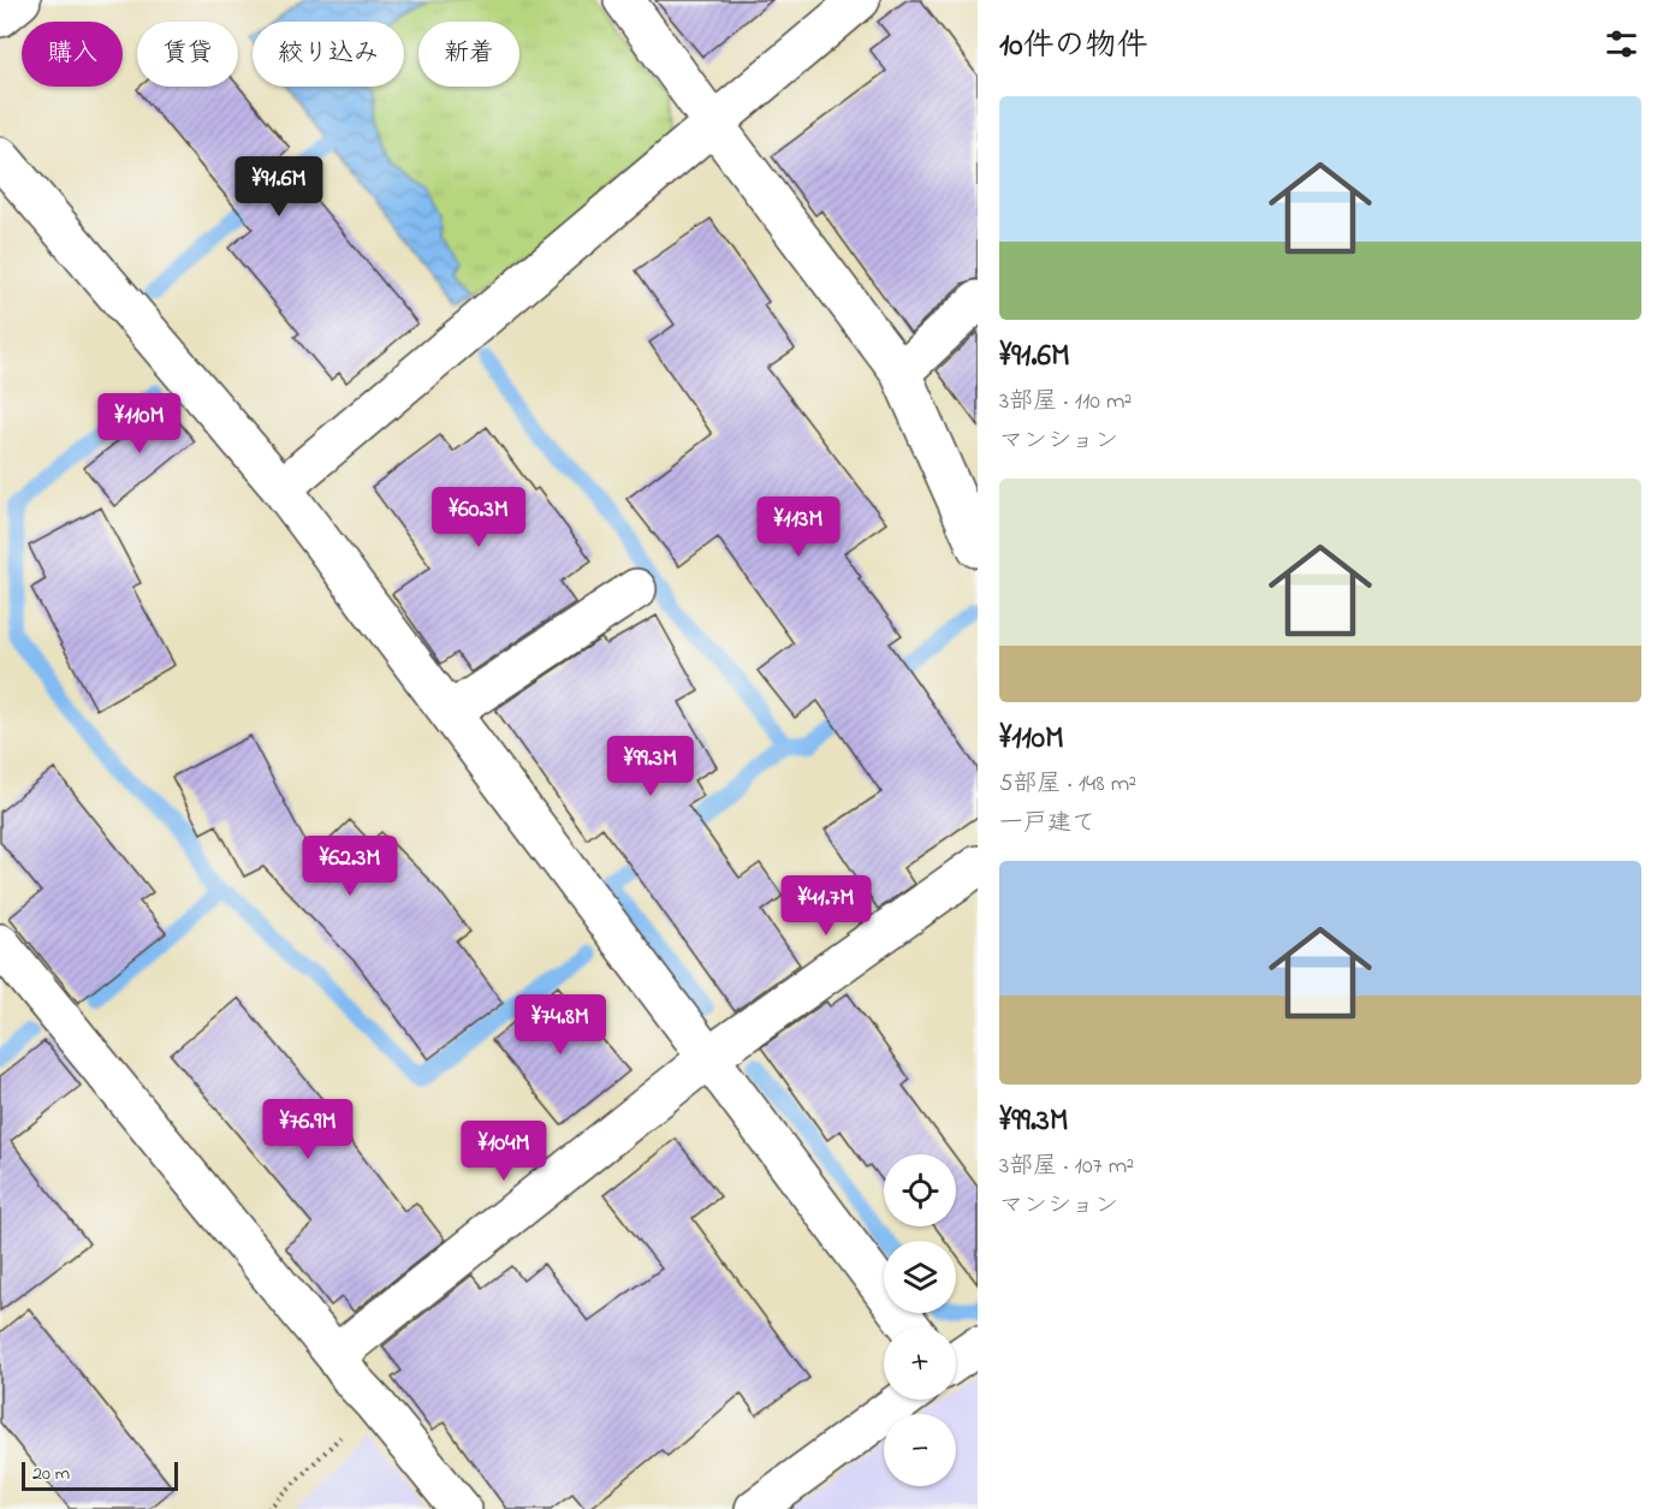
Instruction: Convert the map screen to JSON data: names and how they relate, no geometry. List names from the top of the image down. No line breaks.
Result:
{"scale_bar":"20 m","page":{"heading":"10件の物件","chip":["購入","賃貸","絞り込み","新着"],"list":[{"name":"¥91.6M","note":"3部屋 · 110 m² · マンション"},{"name":"¥110M","note":"5部屋 · 148 m² · 一戸建て"},{"name":"¥99.3M","note":"3部屋 · 107 m² · マンション"}],"price":["¥91.6M","¥110M","¥60.3M","¥113M","¥99.3M","¥62.3M","¥41.7M","¥74.8M","¥76.9M","¥104M"],"map_buttons":["+","−"],"scale":"20 m"}}
